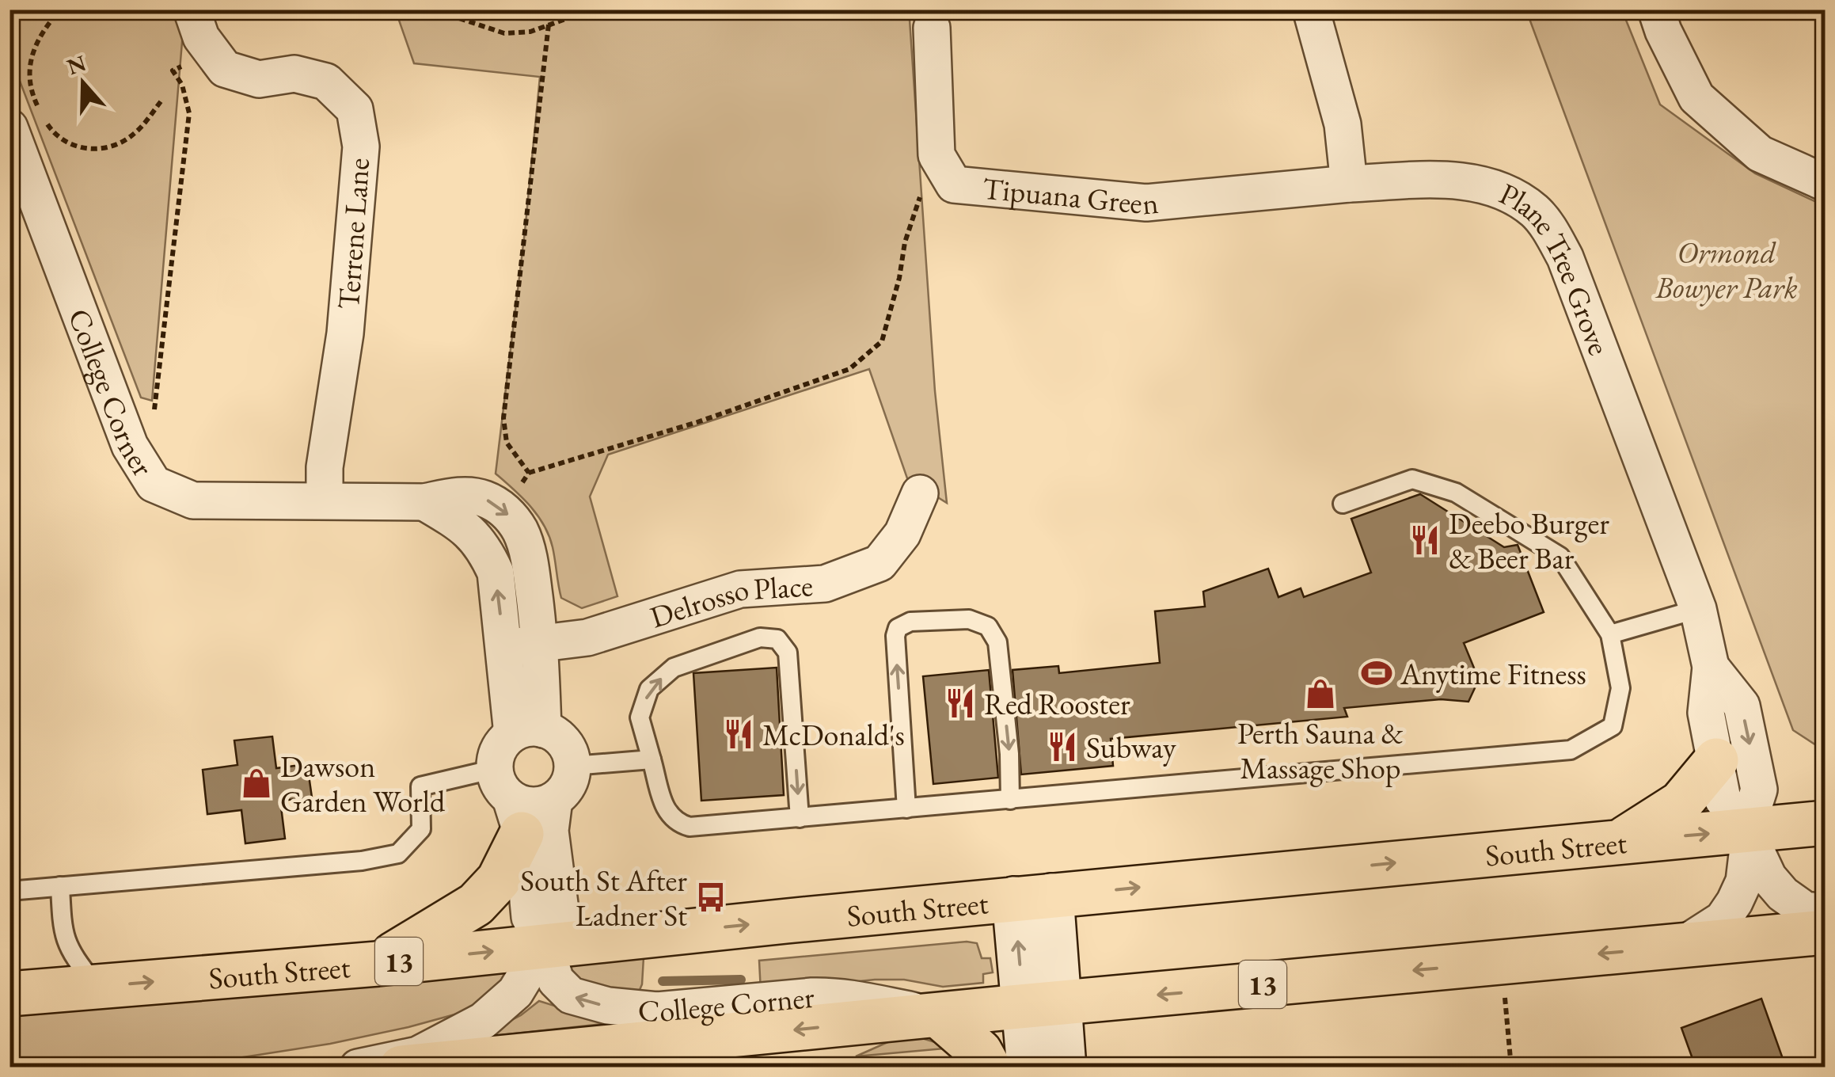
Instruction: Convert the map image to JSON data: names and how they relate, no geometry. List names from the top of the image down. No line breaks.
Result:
{"streets":{"highway":["South Street","13"],"street":["Tipuana Green","Terrene Lane","Plane Tree Grove","College Corner","Delrosso Place"]},"crossings":[["Tipuana Green","Plane Tree Grove"],["Terrene Lane","College Corner"],["Plane Tree Grove","South Street"],["Plane Tree Grove","13"],["College Corner","Delrosso Place"],["College Corner","South Street"],["College Corner","13"]],"parks":["Ormond Bowyer Park"],"places":{"restaurant":["Deebo Burger & Beer Bar","Red Rooster","McDonald's","Subway"],"sports":["Anytime Fitness"],"shop":["Perth Sauna & Massage Shop","Dawson Garden World"],"bus stop":["South St After Ladner St"]},"north":"top"}
